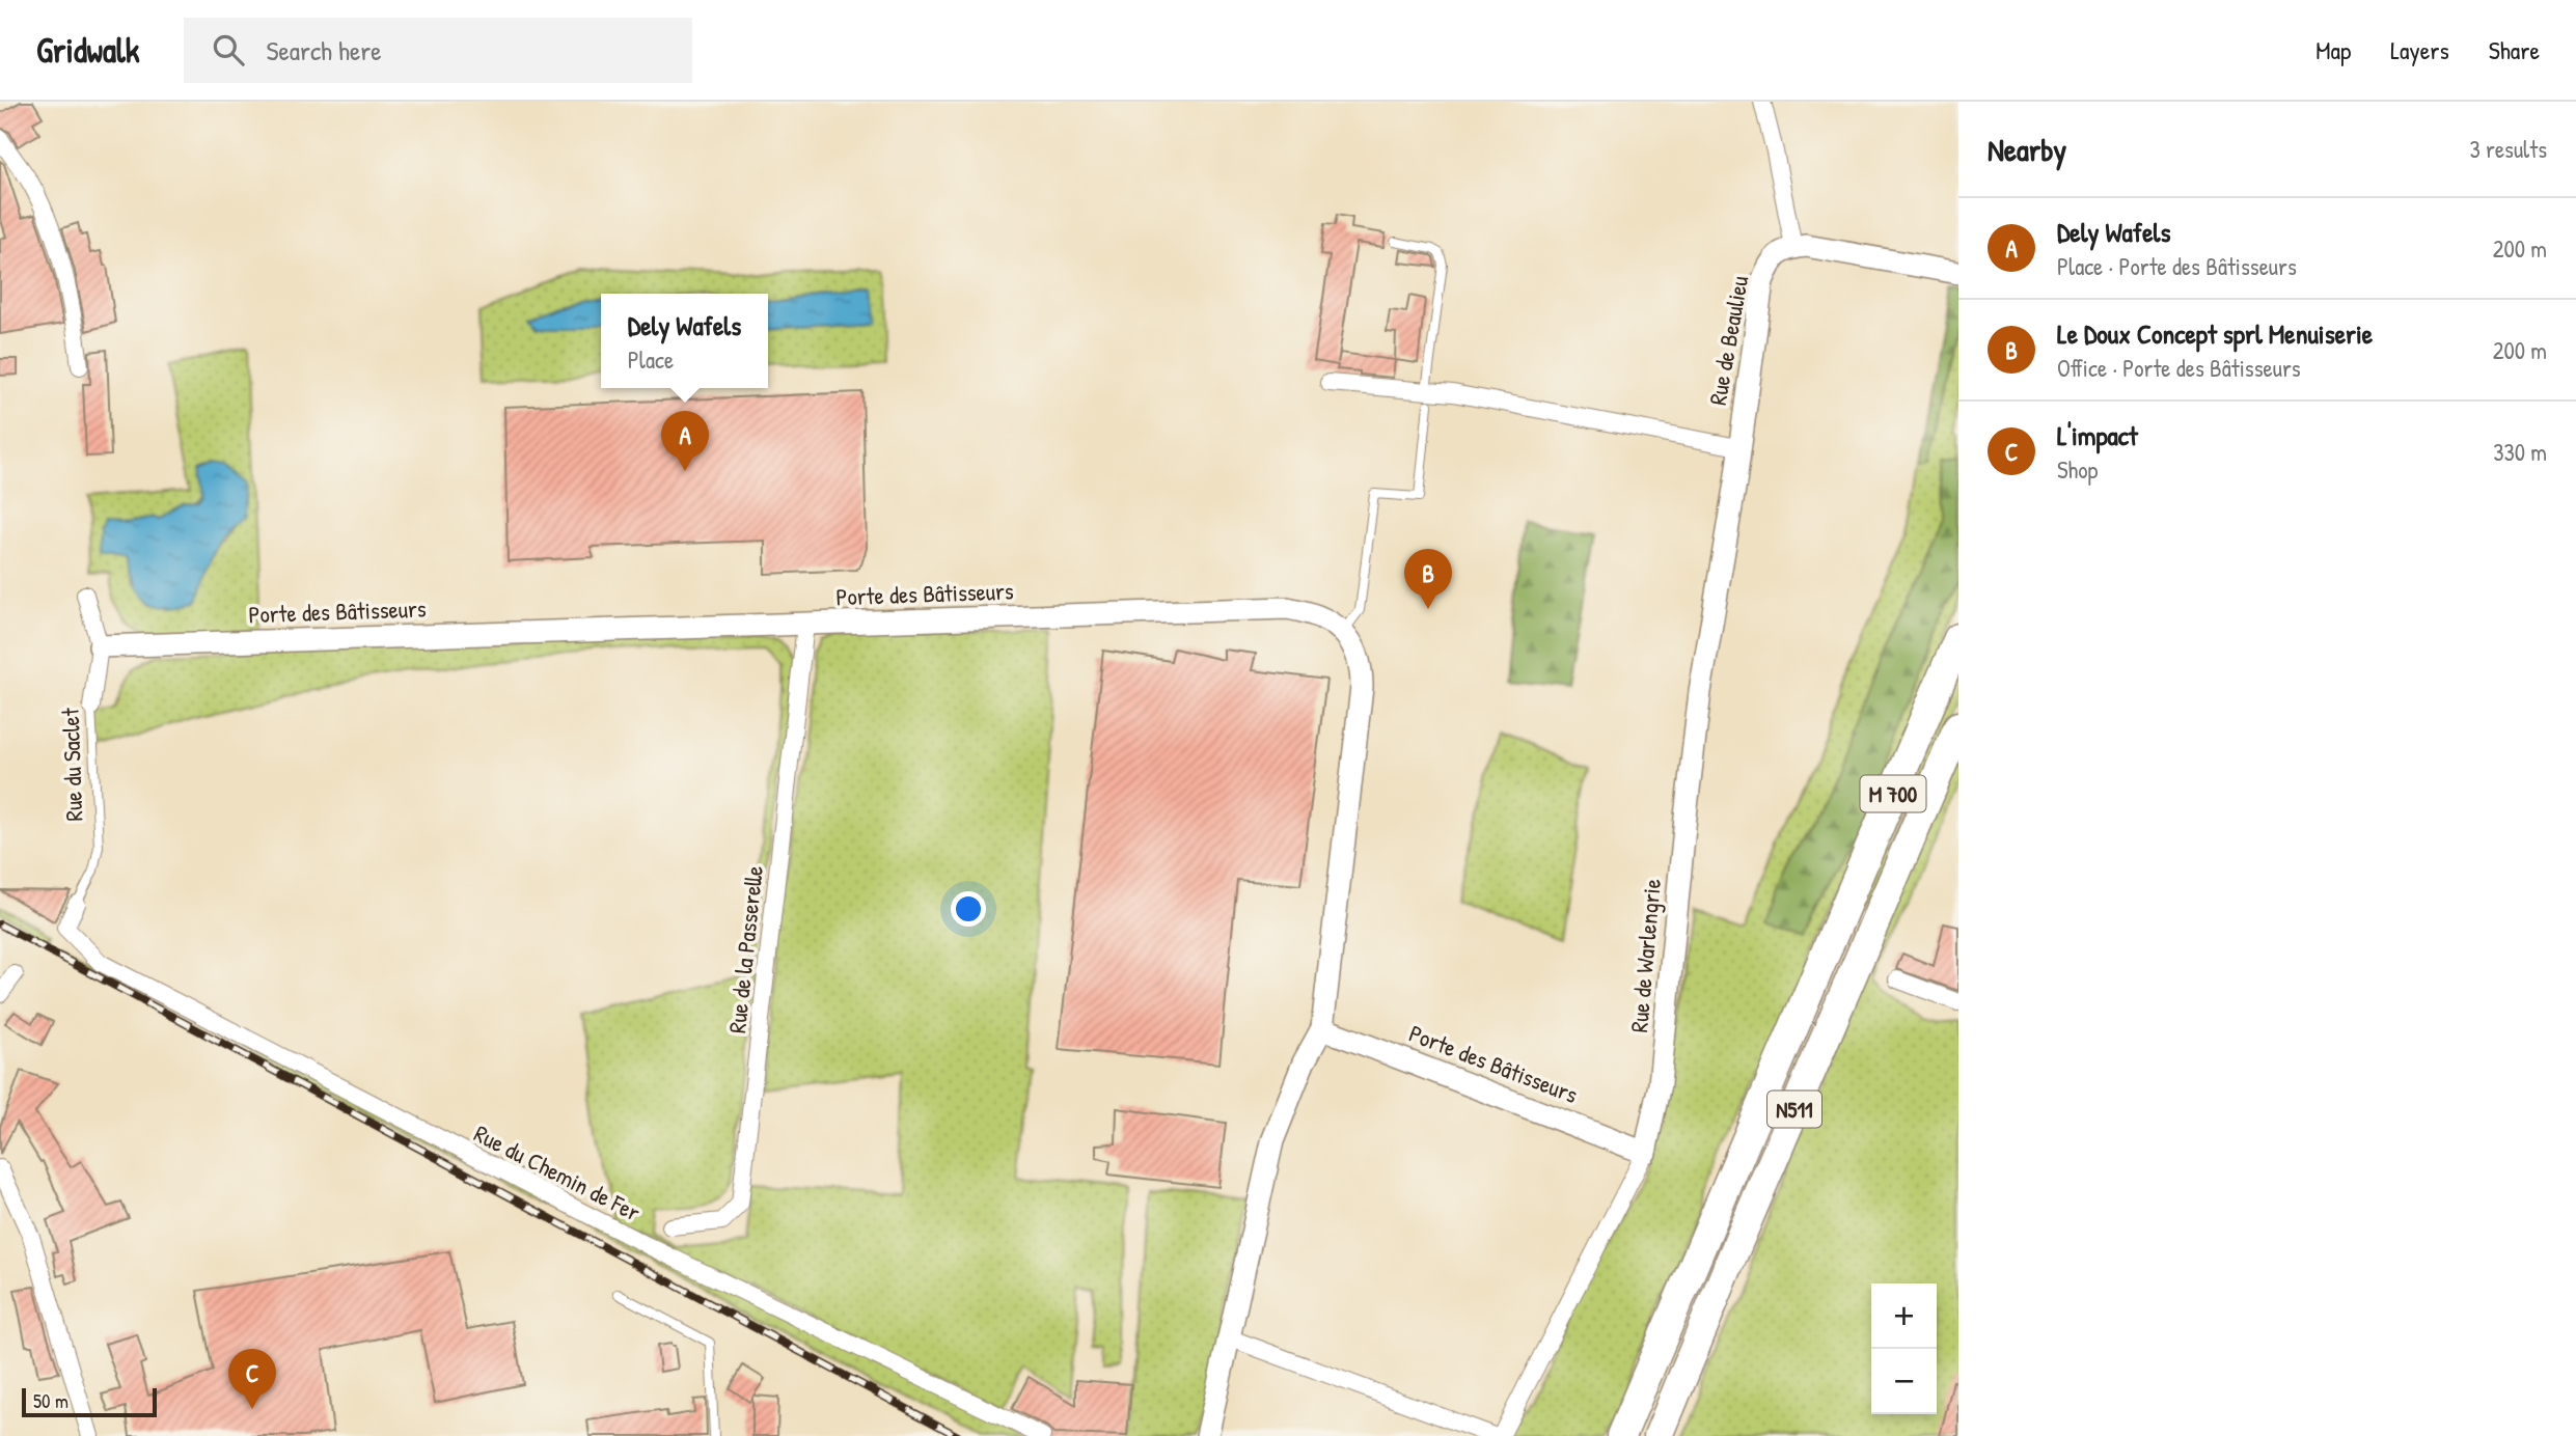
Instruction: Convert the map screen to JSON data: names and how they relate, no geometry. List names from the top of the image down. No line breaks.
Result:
{"streets":{"highway":["M 700","N511"],"street":["Rue de Beaulieu","Porte des Bâtisseurs","Rue du Saclet","Rue de la Passerelle","Rue de Warlengrie","Rue du Chemin de Fer"]},"crossings":[["Rue de Beaulieu","Rue de Warlengrie"],["Porte des Bâtisseurs","Rue du Saclet"],["Porte des Bâtisseurs","Rue de la Passerelle"],["Porte des Bâtisseurs","Rue de Warlengrie"],["Rue du Saclet","Rue du Chemin de Fer"],["M 700","N511"]],"scale_bar":"50 m","page":{"header":"Gridwalk","search":"Search here","nav":["Map","Layers","Share"],"heading":["Nearby","3 results"],"list":[{"mark":"A","name":"Dely Wafels","note":"Place · Porte des Bâtisseurs","value":"200 m"},{"mark":"B","name":"Le Doux Concept sprl Menuiserie","note":"Office · Porte des Bâtisseurs","value":"200 m"},{"mark":"C","name":"L'impact","note":"Shop","value":"330 m"}],"popup":["Dely Wafels","Place"],"pins":["A","B","C"],"map_buttons":["+","−"],"scale":"50 m"}}
